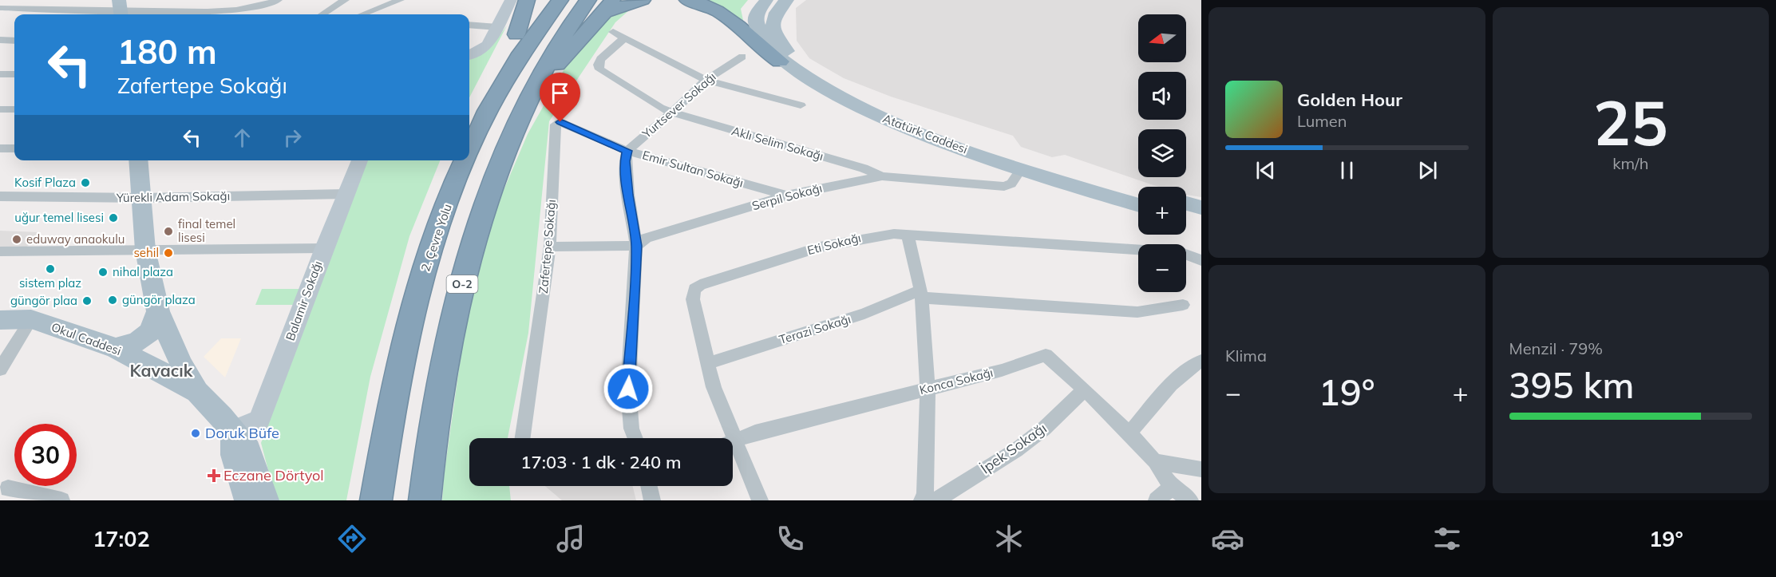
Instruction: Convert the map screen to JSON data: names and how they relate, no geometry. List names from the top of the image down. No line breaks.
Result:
{"streets":{"highway":["2. Çevre Yolu","O-2"],"main road":["Atatürk Caddesi","Okul Caddesi"],"street":["Yurtsever Sokağı","Aklı Selim Sokağı","Emir Sultan Sokağı","Yürekli Adam Sokağı","Serpil Sokağı","Eti Sokağı","Zafertepe Sokağı","Balamir Sokağı","Terazi Sokağı","Konca Sokağı","İpek Sokağı"]},"crossings":[["Yurtsever Sokağı","Aklı Selim Sokağı"],["Yurtsever Sokağı","Emir Sultan Sokağı"],["Yurtsever Sokağı","Zafertepe Sokağı"],["Atatürk Caddesi","Serpil Sokağı"],["Aklı Selim Sokağı","Serpil Sokağı"],["Emir Sultan Sokağı","Serpil Sokağı"],["Emir Sultan Sokağı","Zafertepe Sokağı"],["Yürekli Adam Sokağı","Balamir Sokağı"],["Serpil Sokağı","Zafertepe Sokağı"],["Eti Sokağı","Terazi Sokağı"],["Eti Sokağı","Konca Sokağı"],["Balamir Sokağı","Okul Caddesi"],["Konca Sokağı","İpek Sokağı"]],"districts":["Kavacık"],"places":{"other":["Kosif Plaza","uğur temel lisesi","final temel lisesi","eduway anaokulu","sehil","sistem plaz","nihal plaza","güngör plaza","güngör plaa","Doruk Büfe"],"health":["Eczane Dörtyol"]},"north":"left","page":{"tile":[["25","km/h"],"Klima",["Menzil · 79%","395 km"]],"map_buttons":["+","−"],"turn":["180 m","Zafertepe Sokağı"],"song":["Golden Hour","Lumen"],"heat":["−","19°","+"],"limit":"30","trip":"17:03 · 1 dk · 240 m","tabs":["17:02","19°"]}}
